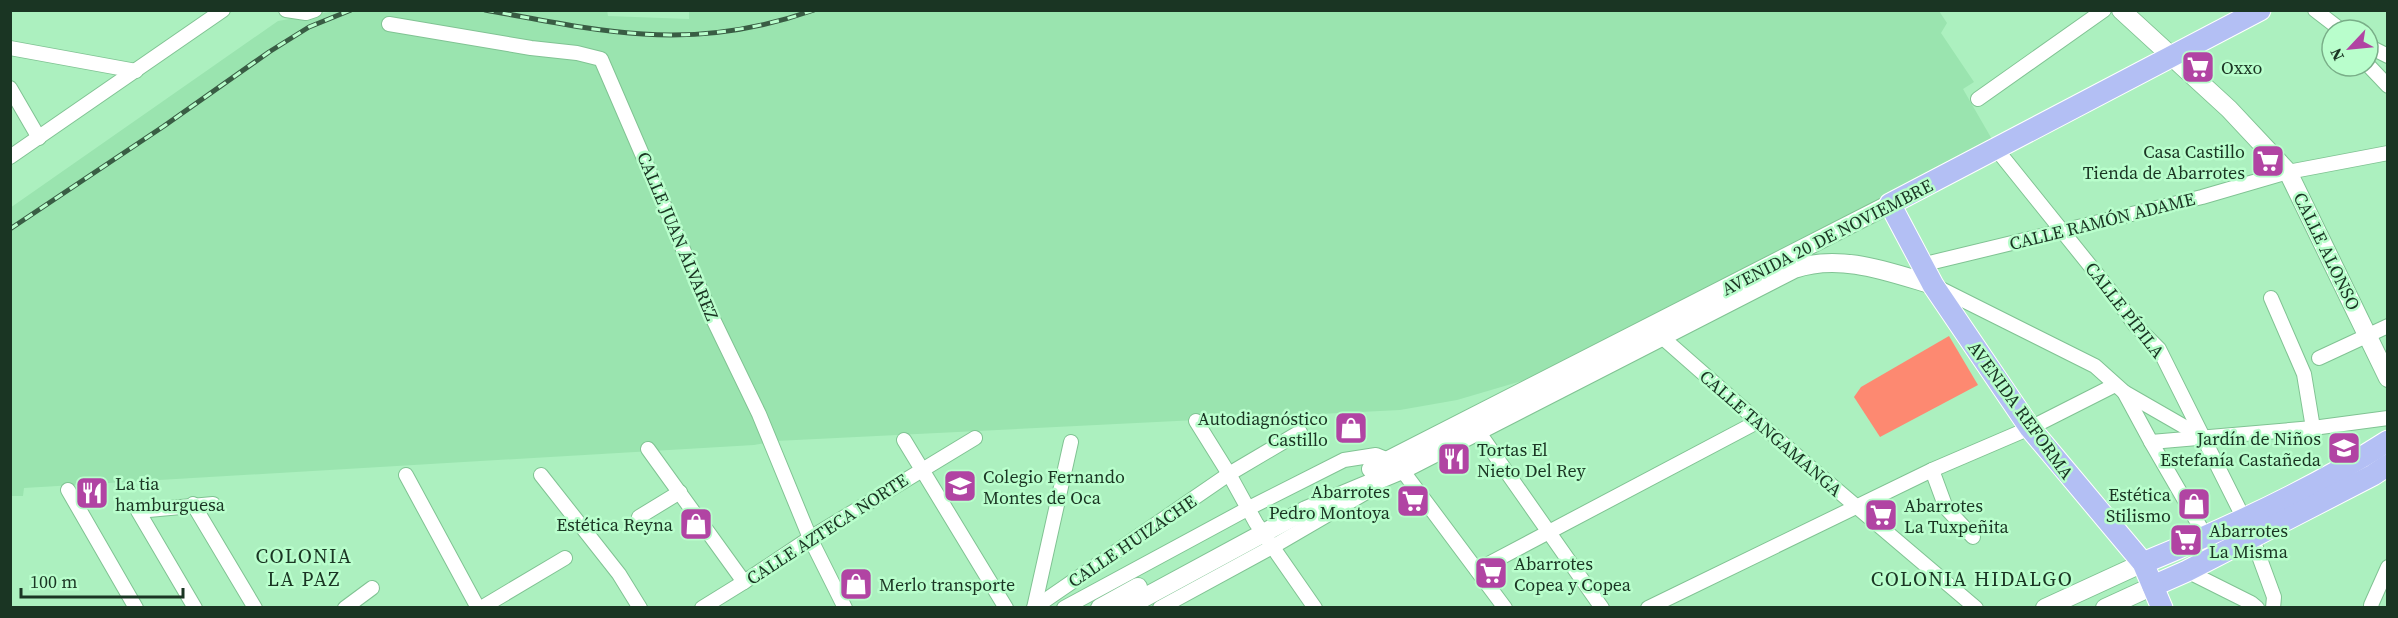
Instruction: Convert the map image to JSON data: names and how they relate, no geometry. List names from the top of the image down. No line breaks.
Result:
{"streets":{"main road":["AVENIDA 20 DE NOVIEMBRE","CALLE ALONSO","AVENIDA REFORMA"],"street":["CALLE RAMÓN ADAME","CALLE JUAN ÁLVAREZ","CALLE PÍPILA","CALLE TANGAMANGA","CALLE AZTECA NORTE","CALLE HUIZACHE"]},"crossings":[["CALLE RAMÓN ADAME","CALLE ALONSO"],["CALLE RAMÓN ADAME","CALLE PÍPILA"],["CALLE RAMÓN ADAME","AVENIDA REFORMA"],["CALLE JUAN ÁLVAREZ","CALLE AZTECA NORTE"],["AVENIDA 20 DE NOVIEMBRE","CALLE ALONSO"],["AVENIDA 20 DE NOVIEMBRE","CALLE PÍPILA"],["AVENIDA 20 DE NOVIEMBRE","AVENIDA REFORMA"],["AVENIDA 20 DE NOVIEMBRE","CALLE TANGAMANGA"]],"districts":["COLONIA LA PAZ","COLONIA HIDALGO"],"places":{"supermarket":["Oxxo","Casa Castillo Tienda de Abarrotes","Abarrotes Pedro Montoya","Abarrotes La Tuxpeñita","Abarrotes La Misma","Abarrotes Copea y Copea"],"shop":["Autodiagnóstico Castillo","Estética Stilismo","Estética Reyna","Merlo transporte"],"school or university":["Jardín de Niños Estefanía Castañeda","Colegio Fernando Montes de Oca"],"restaurant":["Tortas El Nieto Del Rey","La tia hamburguesa"]},"scale_bar":"100 m","north":"bottom left"}
